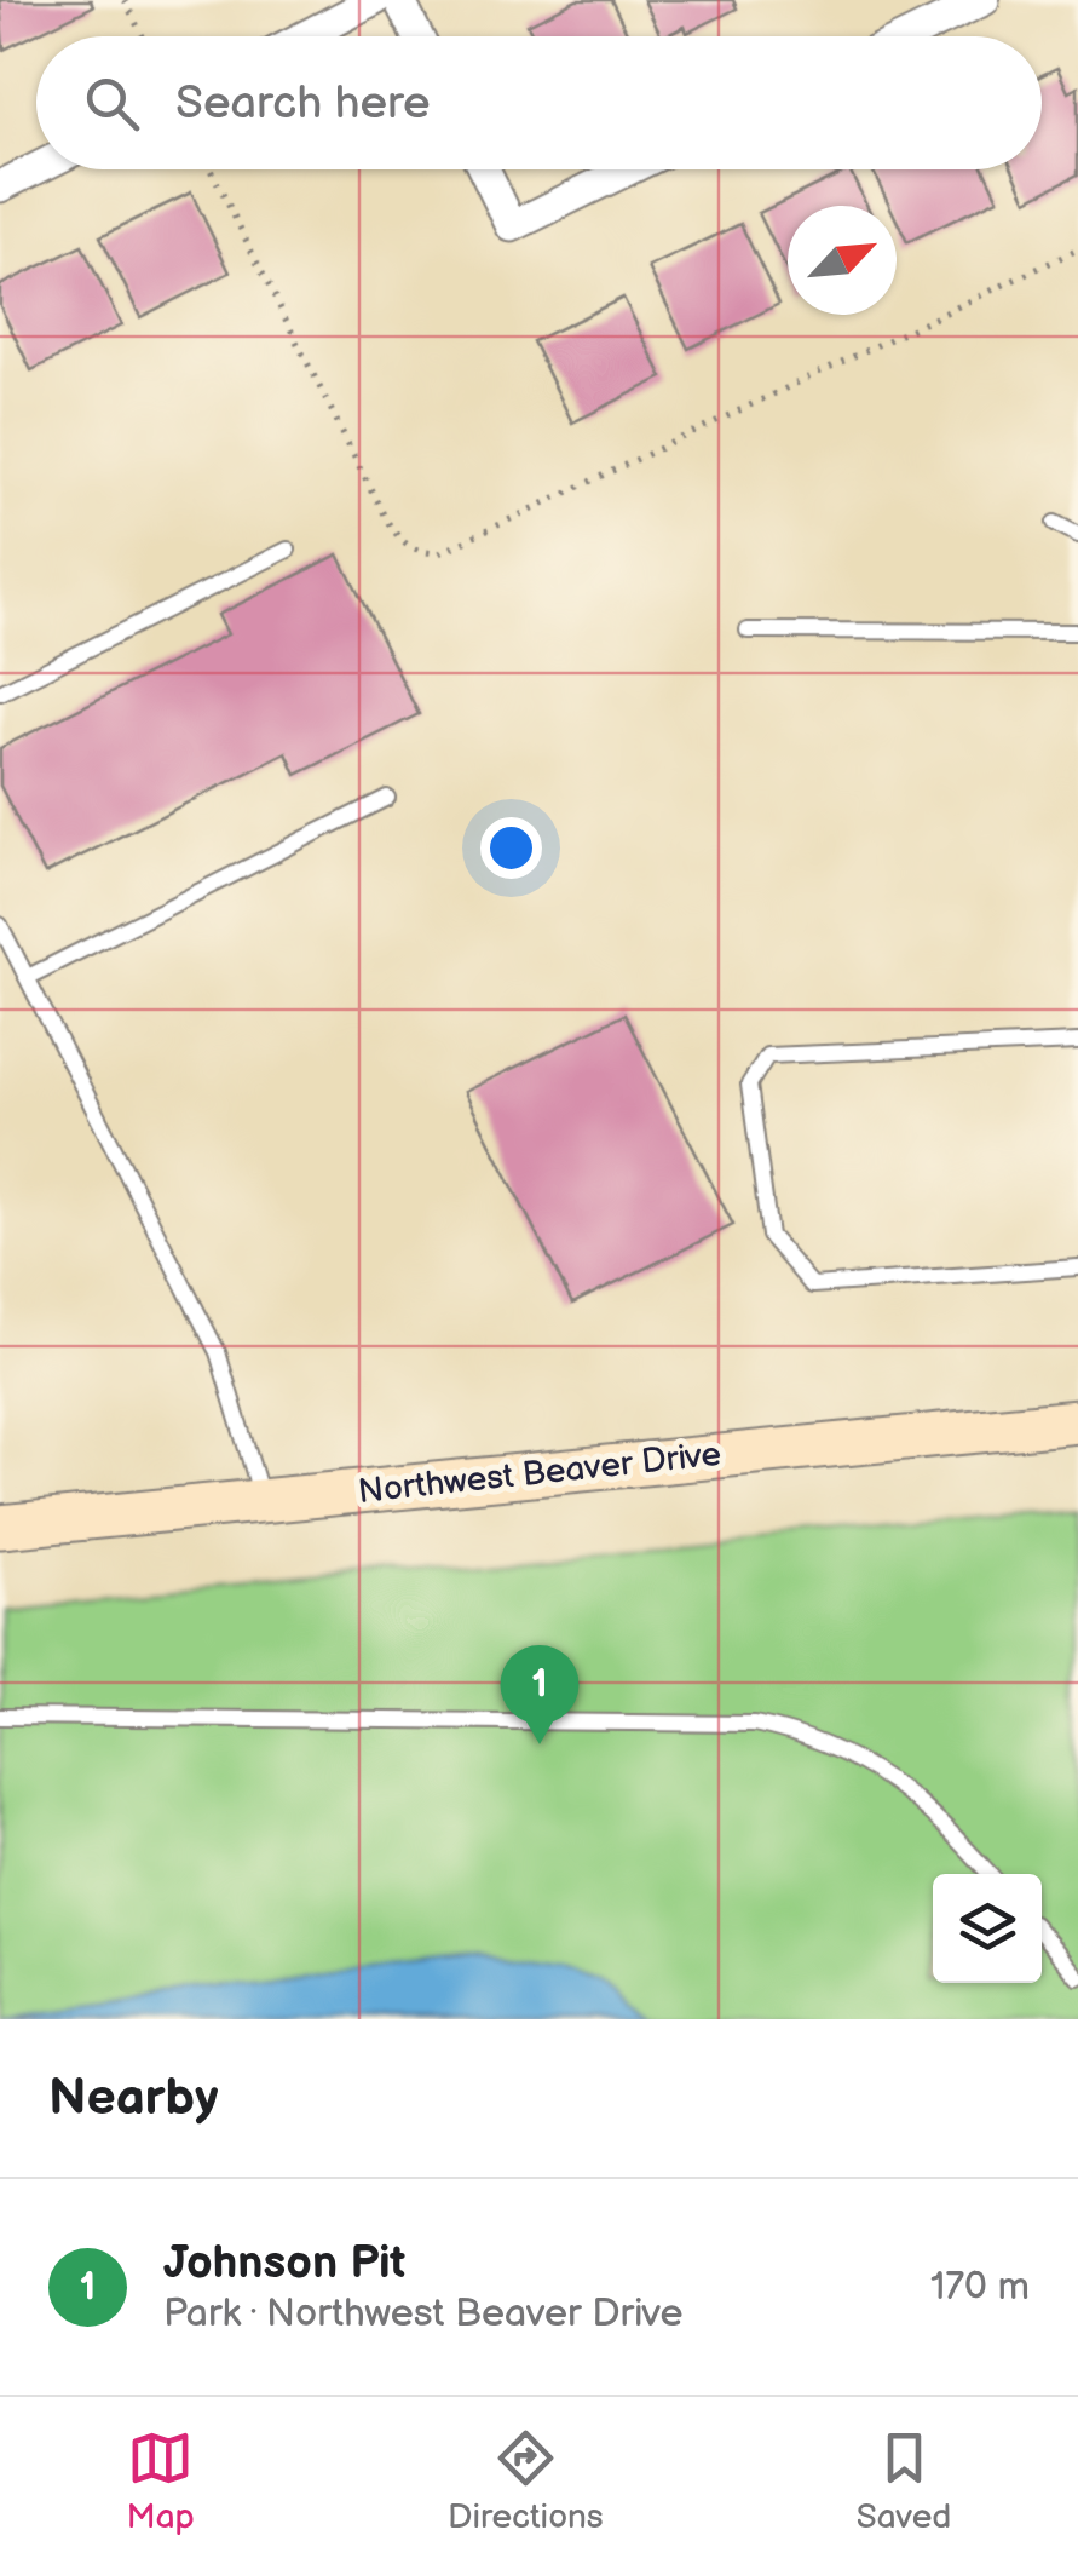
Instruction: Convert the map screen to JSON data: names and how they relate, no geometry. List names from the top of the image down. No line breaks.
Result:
{"streets":{"main road":["Northwest Beaver Drive"]},"north":"top right","page":{"search":"Search here","pins":"1","heading":"Nearby","list":[{"mark":"1","name":"Johnson Pit","note":"Park · Northwest Beaver Drive","value":"170 m"}],"nav":["Map","Directions","Saved"]}}
